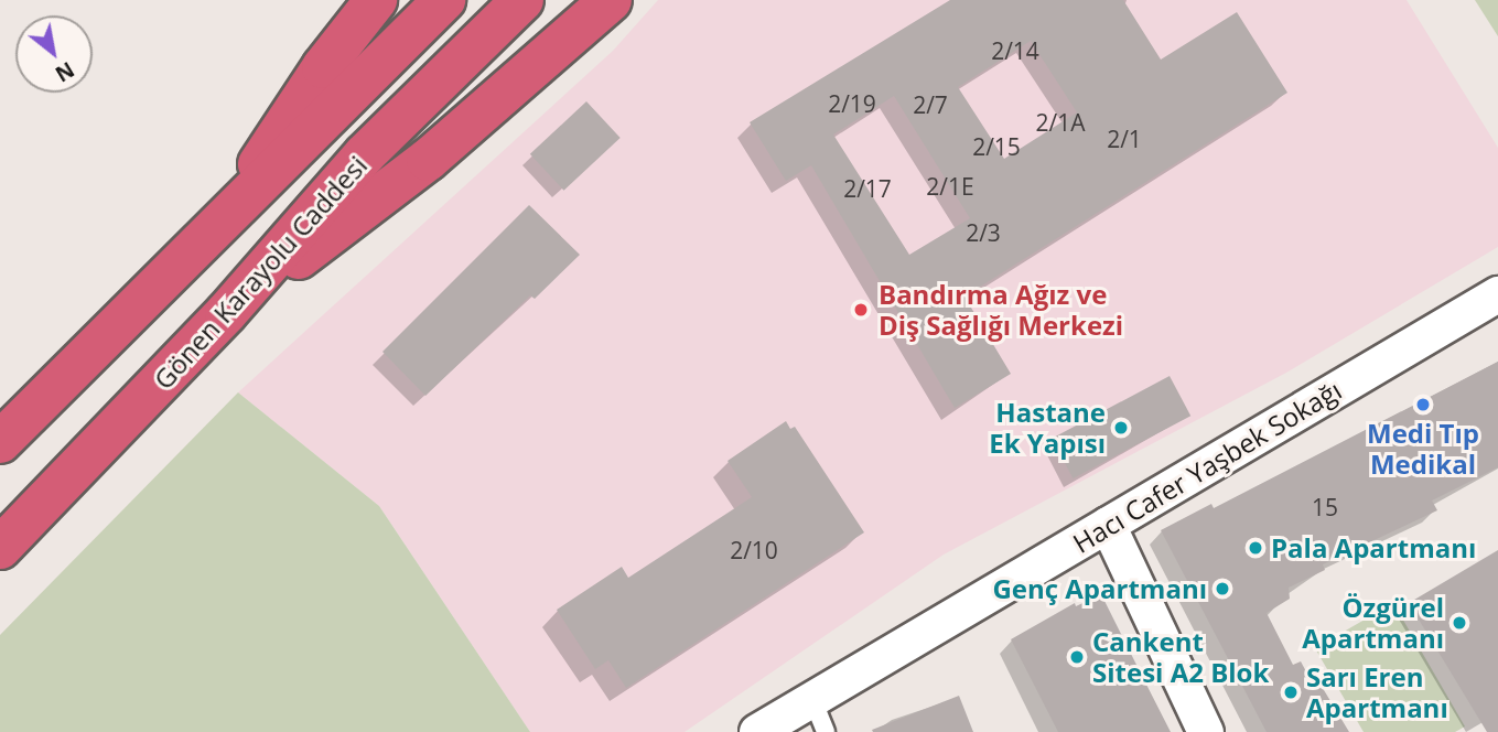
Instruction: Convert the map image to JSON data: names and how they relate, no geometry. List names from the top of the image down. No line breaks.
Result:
{"streets":{"highway":["Gönen Karayolu Caddesi"],"street":["Hacı Cafer Yaşbek Sokağı"]},"places":["Bandırma Ağız ve Diş Sağlığı Merkezi","Medi Tıp Medikal","Hastane Ek Yapısı","Pala Apartmanı","Genç Apartmanı","Özgürel Apartmanı","Cankent Sitesi A2 Blok","Sarı Eren Apartmanı"],"house_numbers":["2/14","2/19","2/7","2/1A","2/1","2/15","2/1E","2/17","2/3","15","2/10"],"north":"bottom right"}
